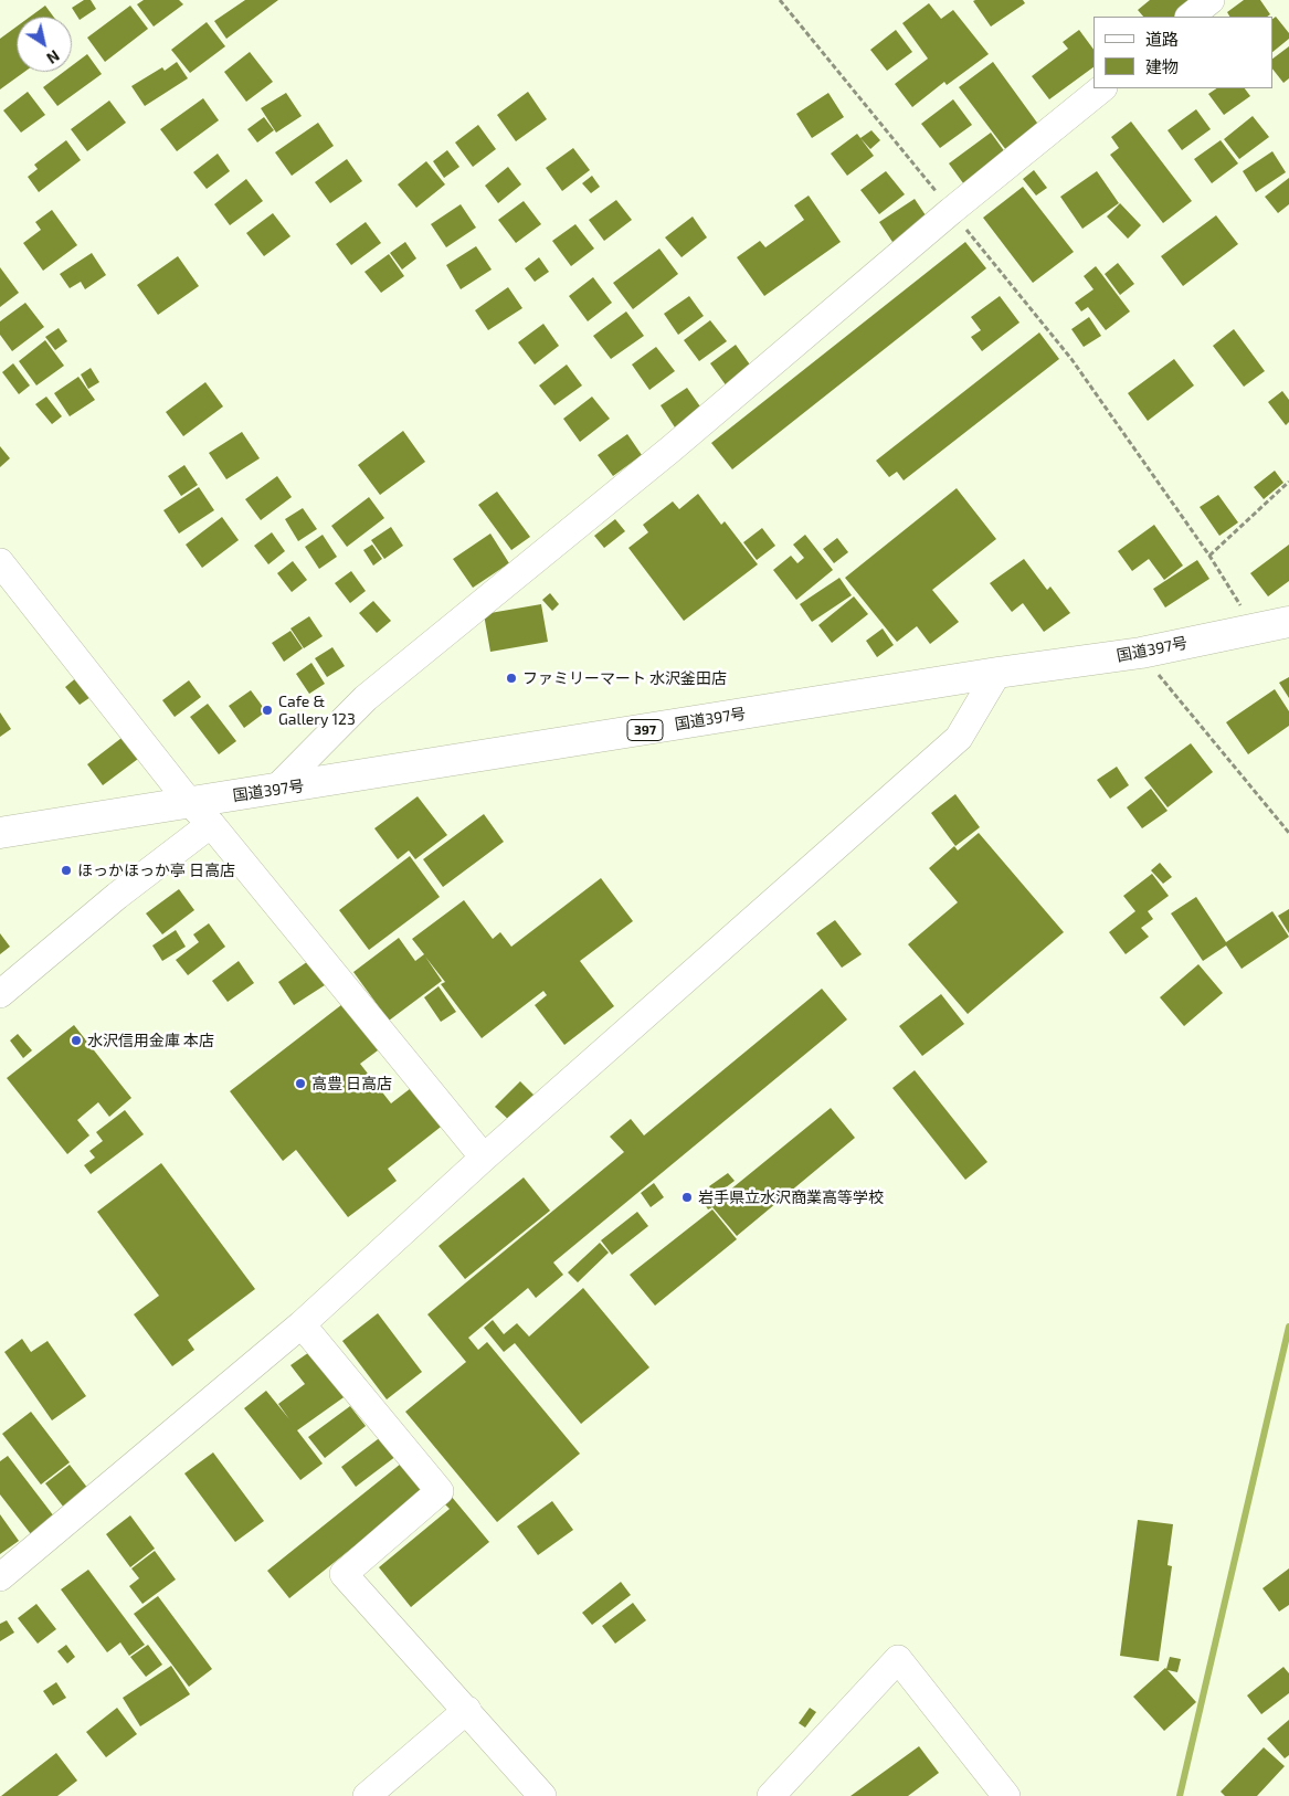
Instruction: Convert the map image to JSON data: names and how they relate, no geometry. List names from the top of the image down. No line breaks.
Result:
{"streets":{"highway":["国道397号","397"]},"places":["ファミリーマート 水沢釜田店","Cafe & Gallery 123","ほっかほっか亭 日高店","水沢信用金庫 本店","高豊 日高店","岩手県立水沢商業高等学校"],"legend":["道路","建物"],"north":"bottom right"}
